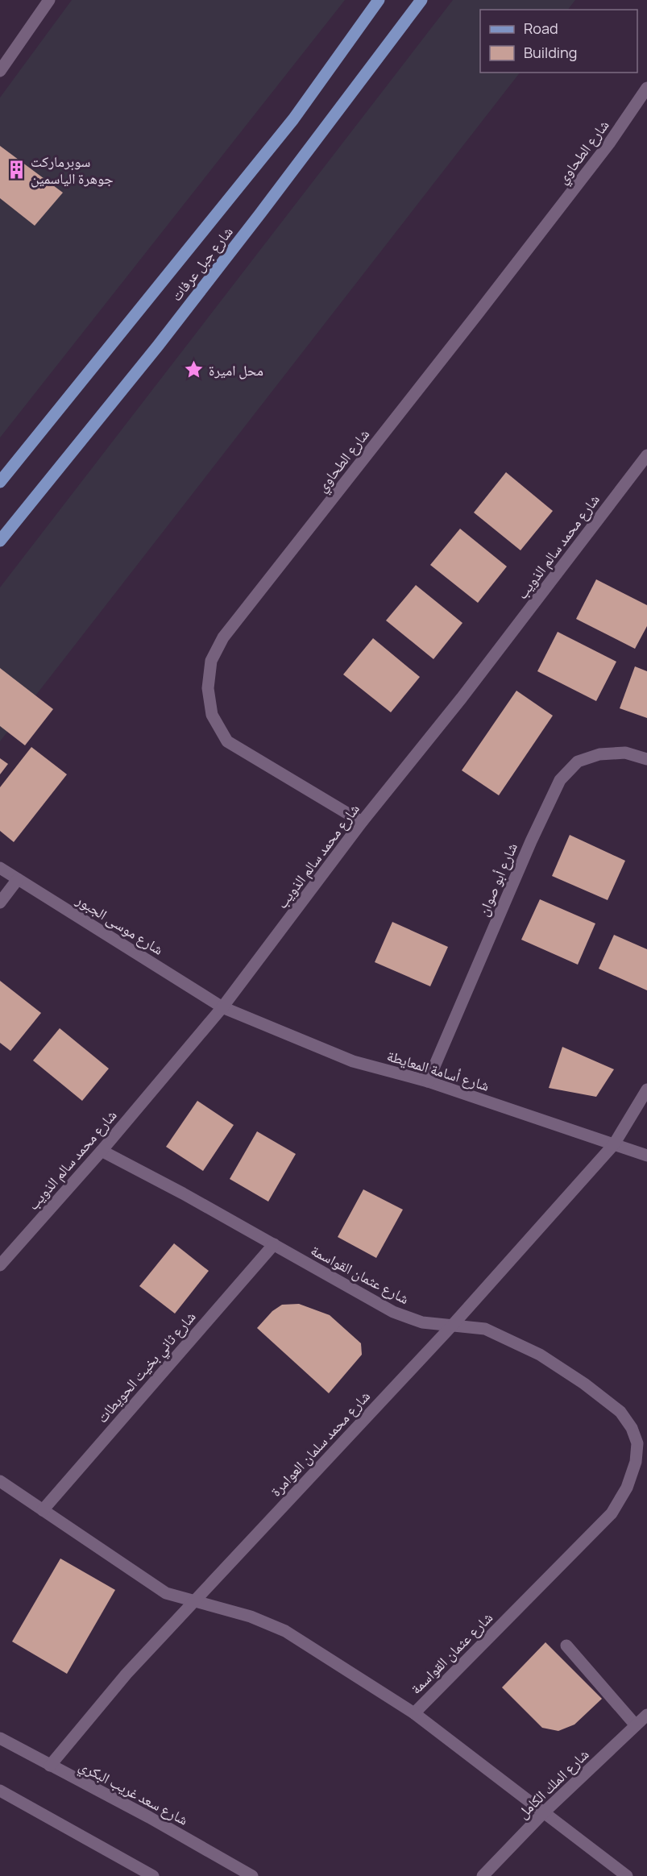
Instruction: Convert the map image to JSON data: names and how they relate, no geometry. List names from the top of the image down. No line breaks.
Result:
{"streets":{"main road":["شارع جبل عرفات"],"street":["شارع الطحاوي","شارع محمد سالم الذويب","شارع أبو صوان","شارع موسى الجبور","شارع أسامة المعايطة","شارع عثمان القواسمة","شارع ثاني بخيت الحويطات","شارع محمد سلمان العوامرة","شارع الملك الكامل","شارع سعد غريب البكري"]},"crossings":[["شارع الطحاوي","شارع محمد سالم الذويب"],["شارع محمد سالم الذويب","شارع موسى الجبور"],["شارع محمد سالم الذويب","شارع أسامة المعايطة"],["شارع محمد سالم الذويب","شارع عثمان القواسمة"],["شارع أبو صوان","شارع أسامة المعايطة"],["شارع موسى الجبور","شارع أسامة المعايطة"],["شارع أسامة المعايطة","شارع محمد سلمان العوامرة"],["شارع عثمان القواسمة","شارع ثاني بخيت الحويطات"],["شارع عثمان القواسمة","شارع محمد سلمان العوامرة"],["شارع محمد سلمان العوامرة","شارع سعد غريب البكري"]],"places":{"building":["سوبرماركت جوهرة الياسمين"],"place":["محل اميرة"]},"legend":["Road","Building"]}
